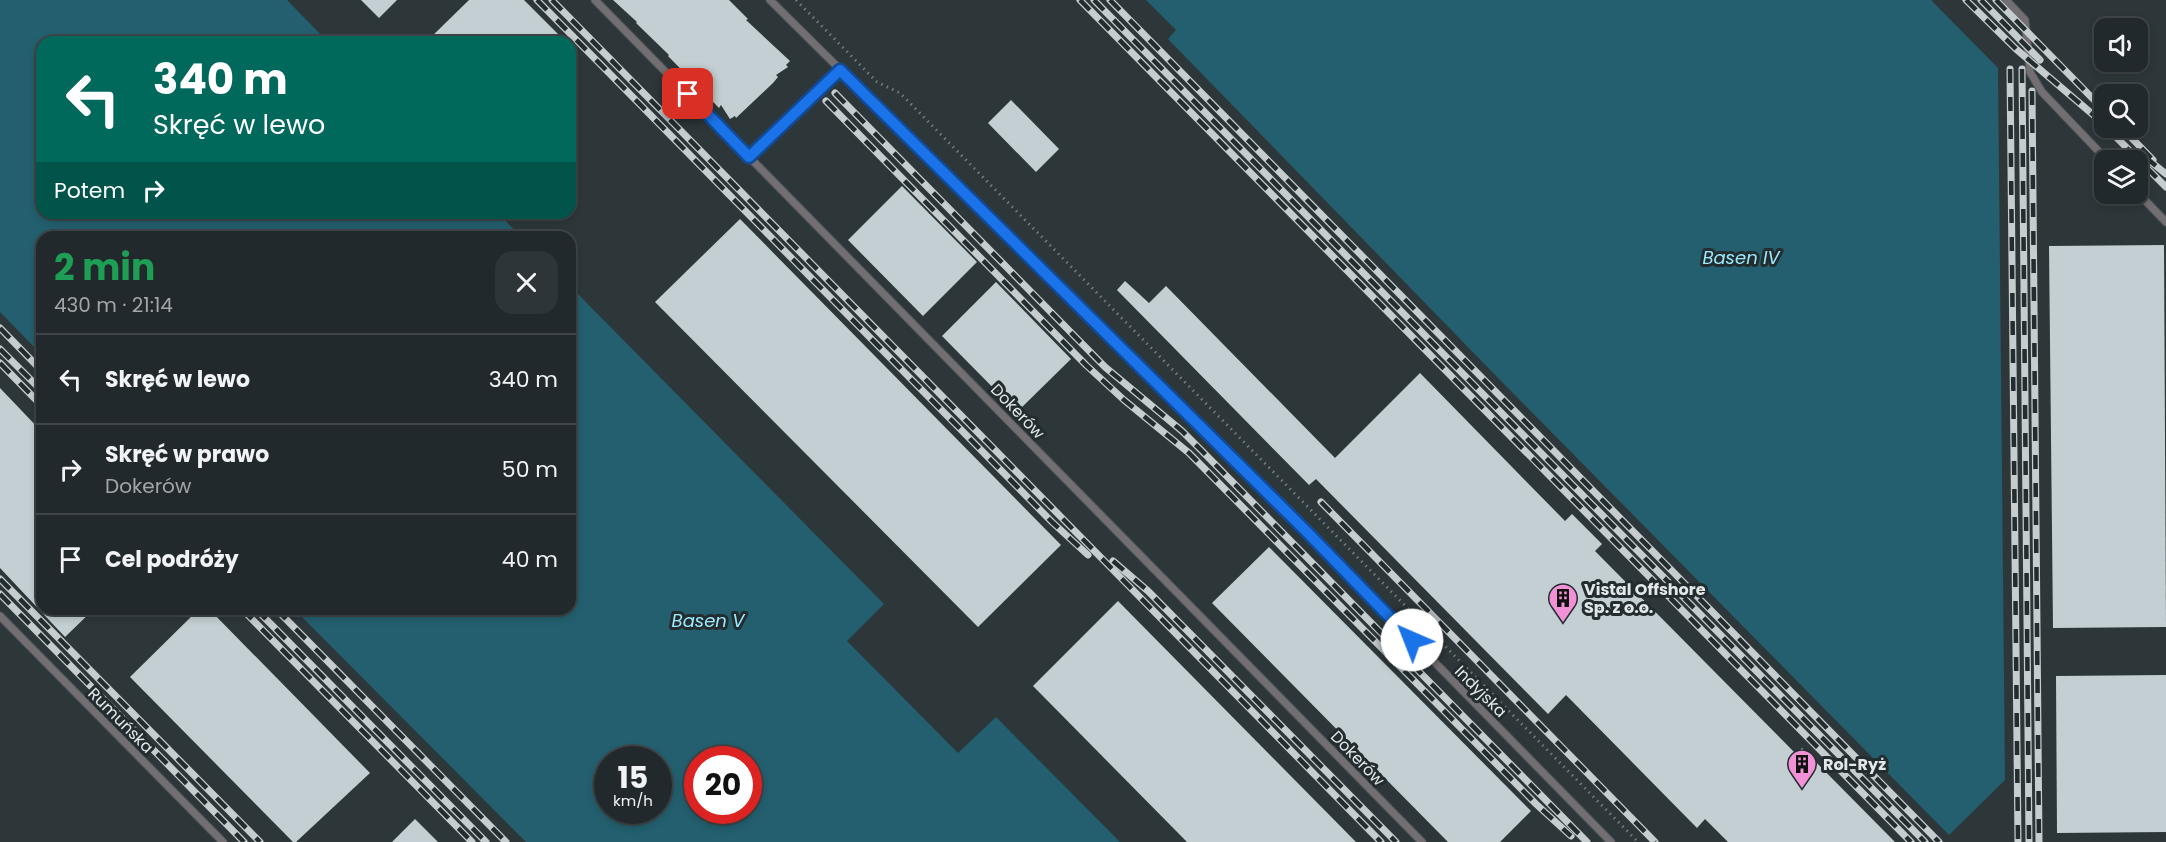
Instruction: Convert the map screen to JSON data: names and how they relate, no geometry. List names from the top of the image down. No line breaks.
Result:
{"streets":{"lane":["Dokerów","Indyjska","Rumuńska"]},"water":["Basen IV","Basen V"],"places":{"building":["Vistal Offshore Sp. z o.o.","Rol-Ryż"]},"page":{"turn":["340 m","Skręć w lewo"],"then":"Potem","heading":["2 min","430 m · 21:14"],"list":[{"name":"Skręć w lewo","value":"340 m"},{"name":"Skręć w prawo","note":"Dokerów","value":"50 m"},{"name":"Cel podróży","value":"40 m"}],"speed":"15 km/h","limit":"20"}}
